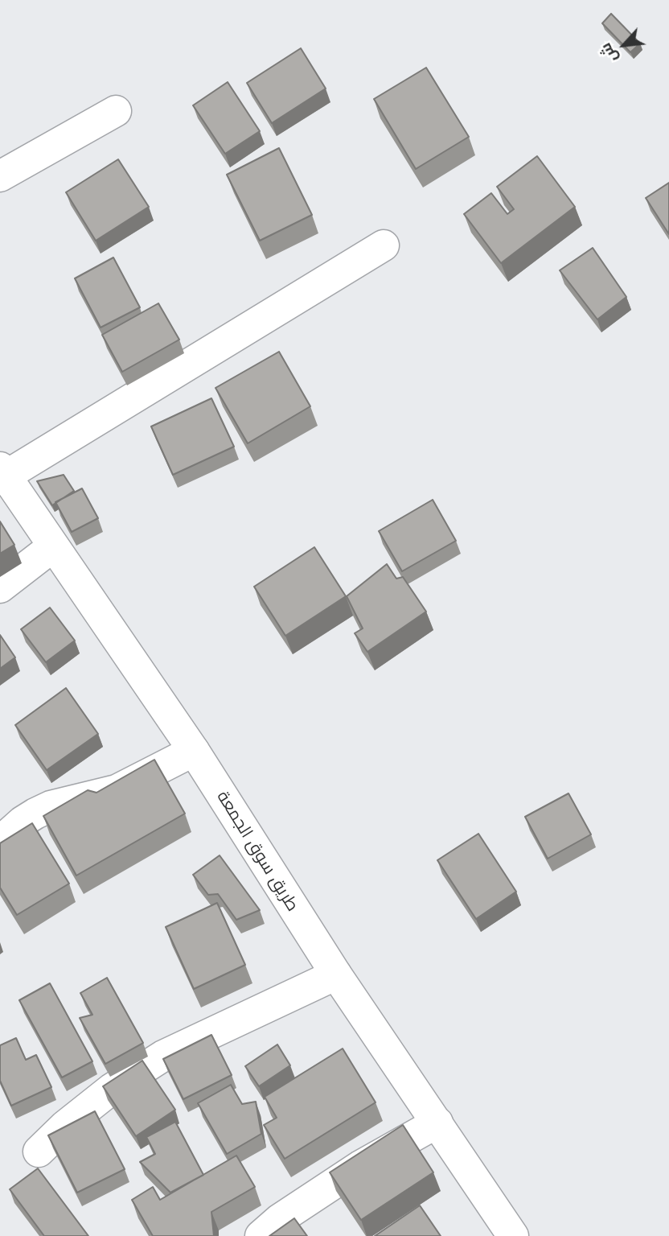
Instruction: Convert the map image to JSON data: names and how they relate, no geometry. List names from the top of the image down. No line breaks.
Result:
{"streets":{"street":["طريق سوق الجمعة"]},"north":"bottom left"}
